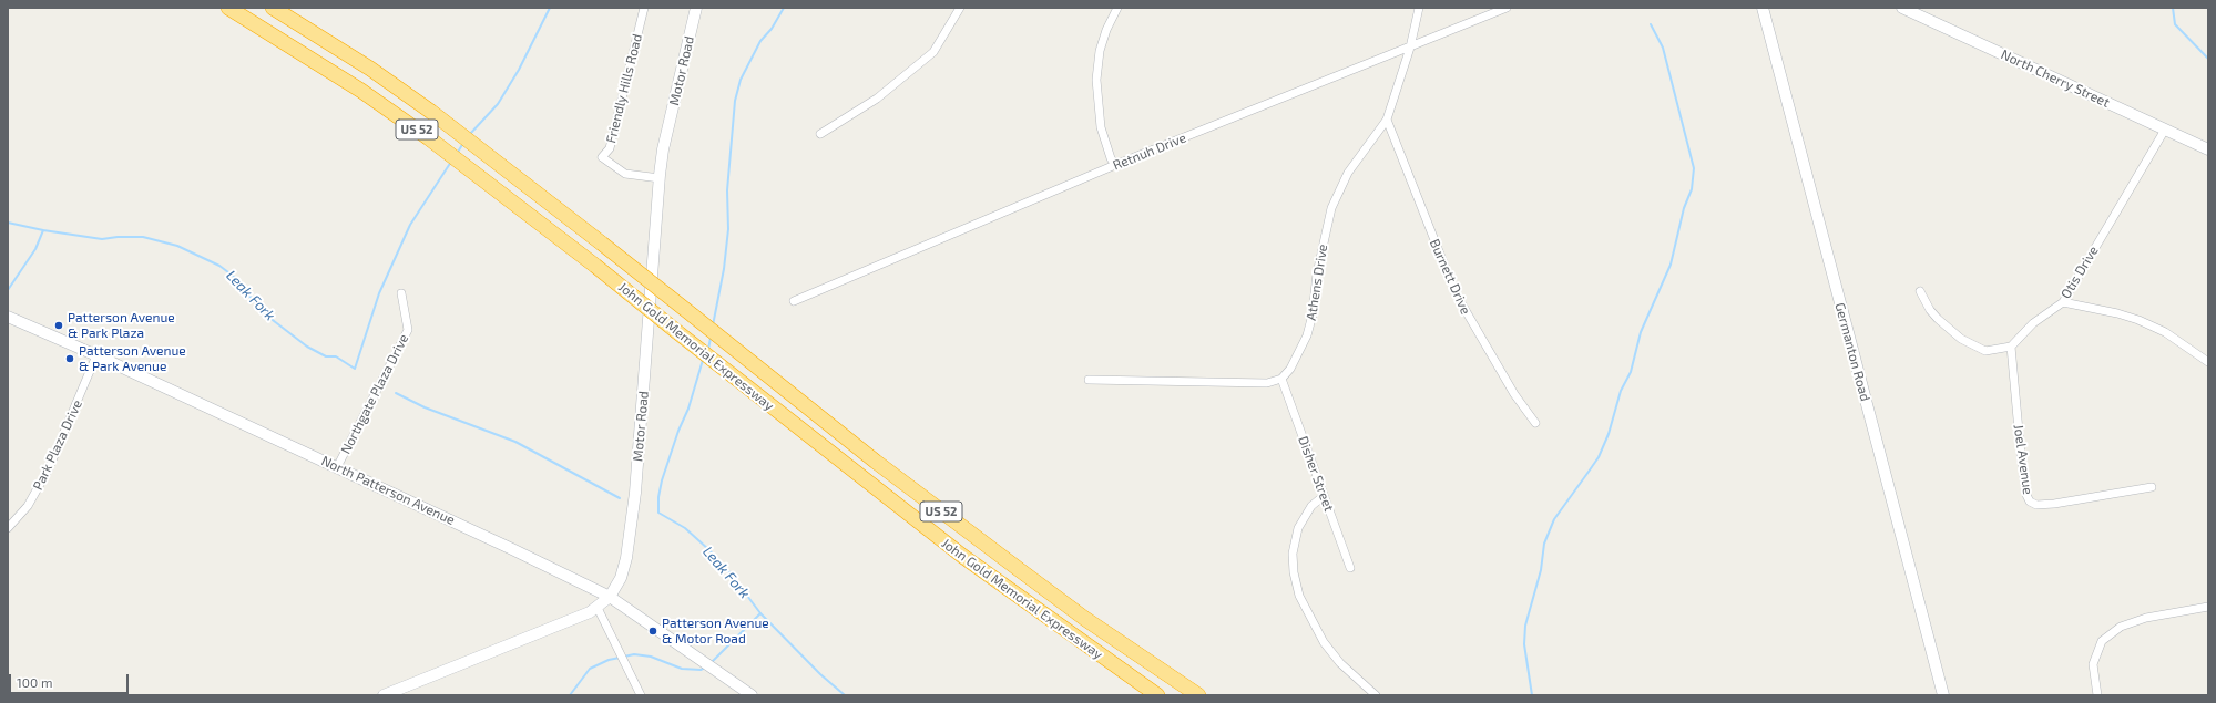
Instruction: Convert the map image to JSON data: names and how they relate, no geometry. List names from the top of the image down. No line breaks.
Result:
{"streets":{"highway":["US 52","John Gold Memorial Expressway"],"main road":["Motor Road","North Cherry Street","Germanton Road","North Patterson Avenue"],"street":["Friendly Hills Road","Retnuh Drive","Otis Drive","Burnett Drive","Athens Drive","Northgate Plaza Drive","Park Plaza Drive","Joel Avenue","Disher Street"]},"crossings":[["Motor Road","Friendly Hills Road"],["Motor Road","North Patterson Avenue"],["North Cherry Street","Otis Drive"],["Retnuh Drive","Athens Drive"],["Otis Drive","Joel Avenue"],["Burnett Drive","Athens Drive"],["Athens Drive","Disher Street"],["Northgate Plaza Drive","North Patterson Avenue"],["Park Plaza Drive","North Patterson Avenue"]],"water":["Leak Fork"],"places":["Patterson Avenue & Park Plaza","Patterson Avenue & Park Avenue","Patterson Avenue & Motor Road"],"scale_bar":"100 m"}
